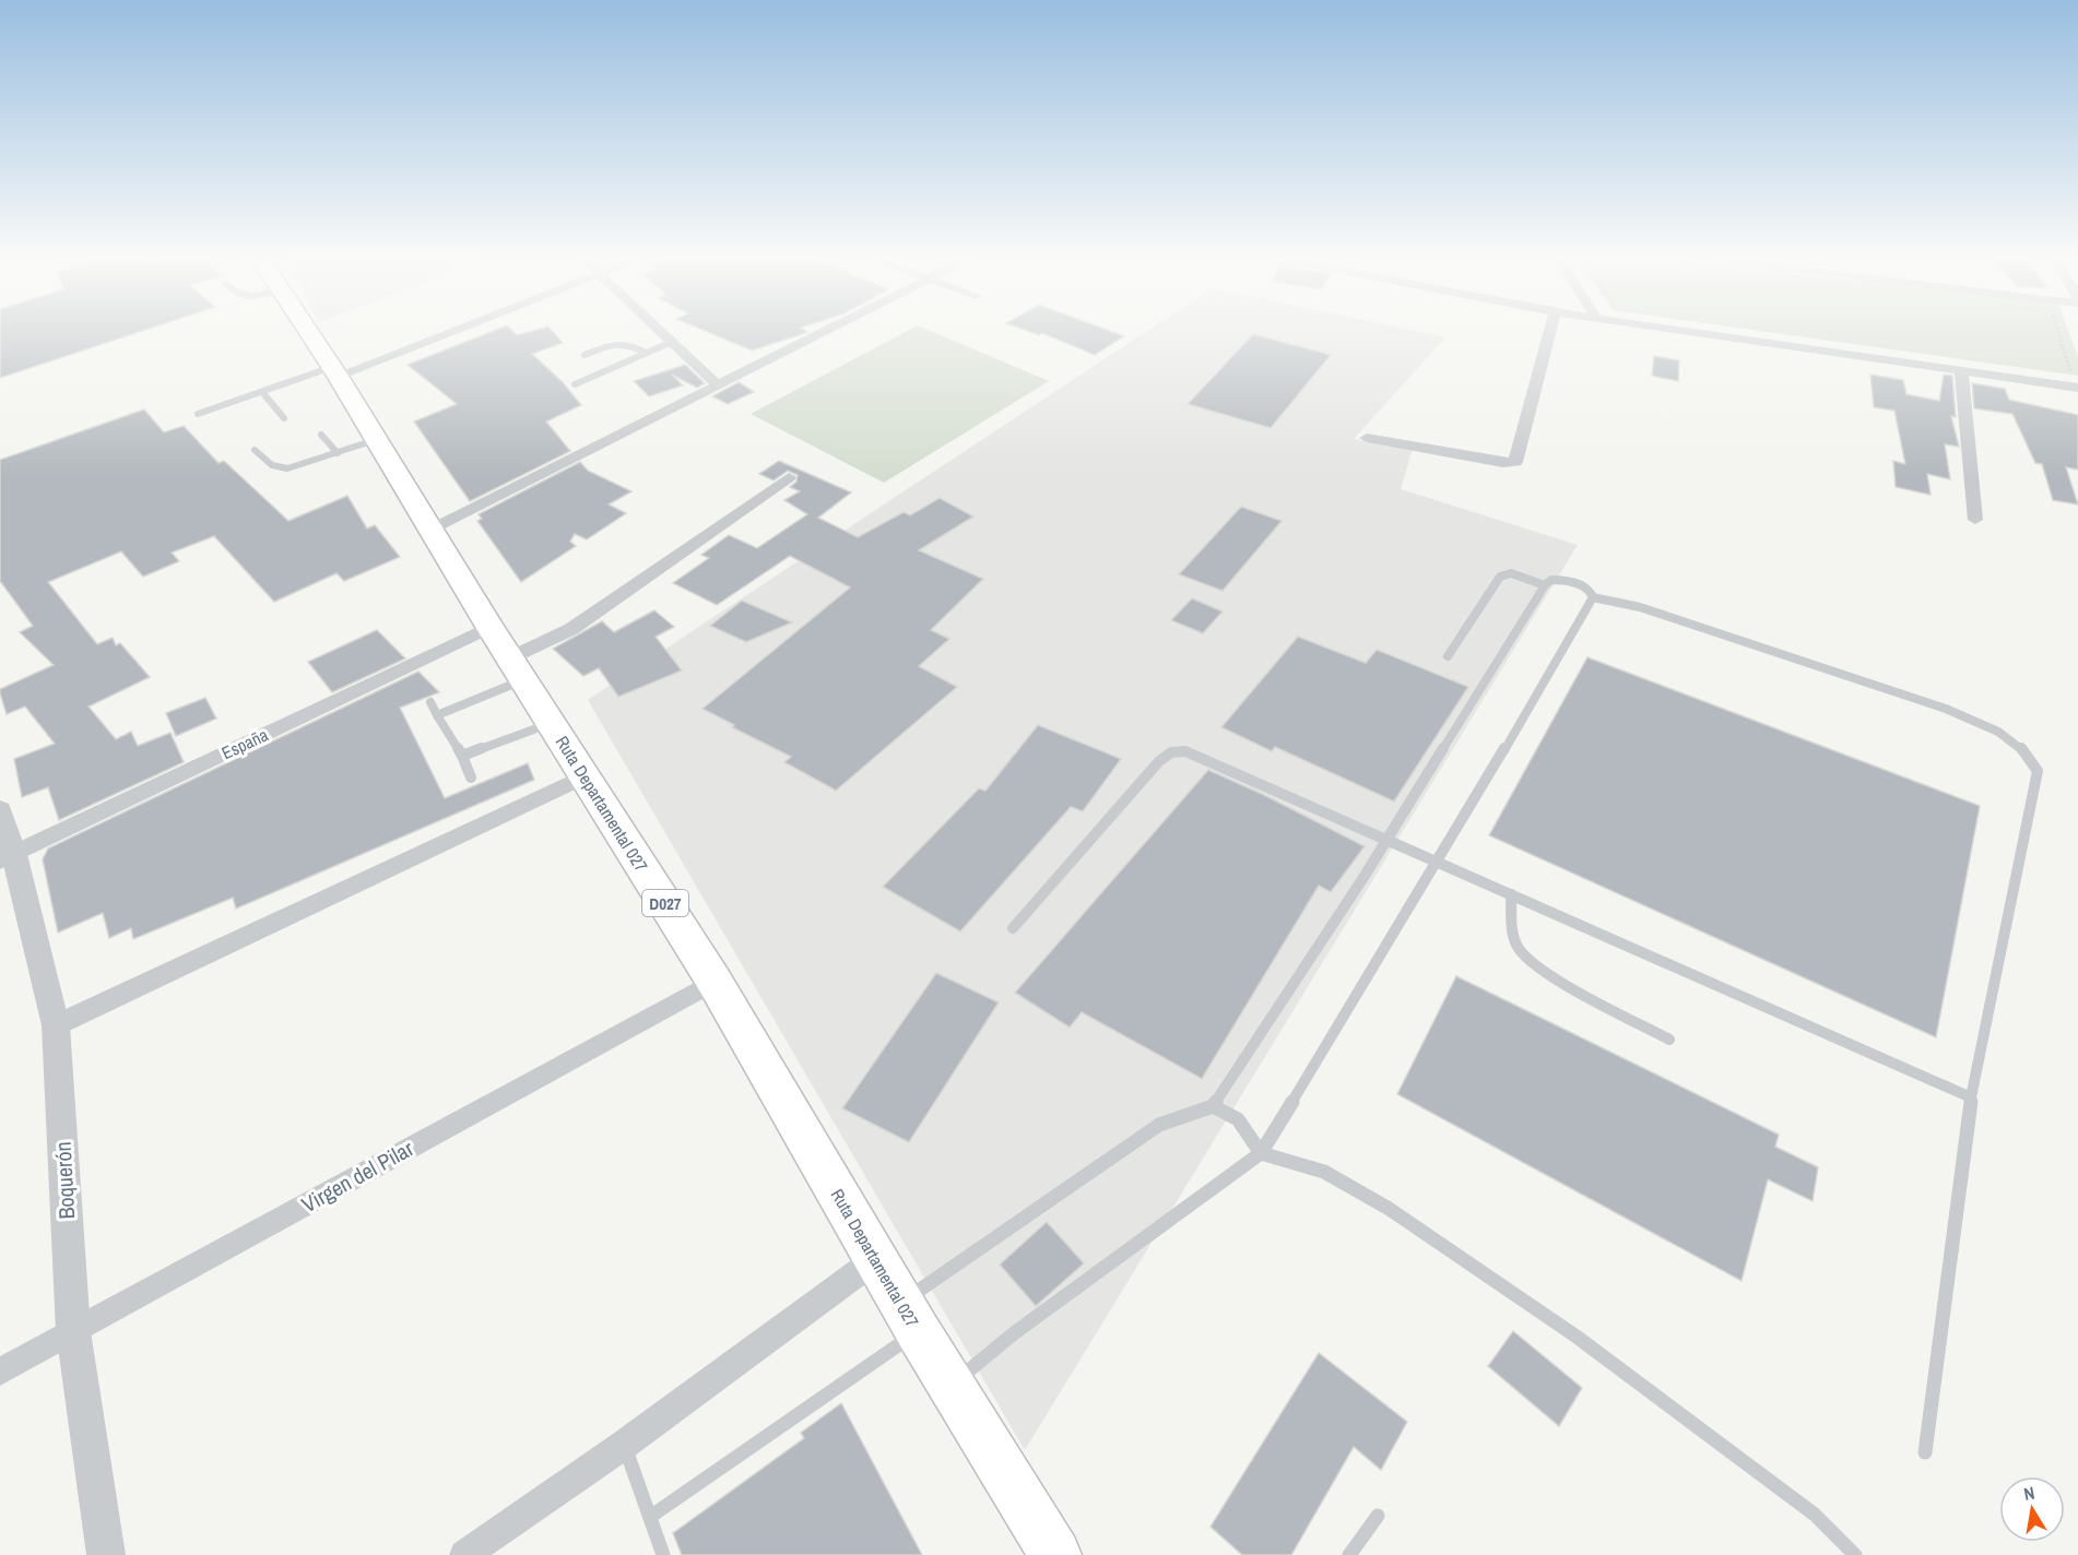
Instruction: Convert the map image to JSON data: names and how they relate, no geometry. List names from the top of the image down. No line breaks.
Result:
{"streets":{"main road":["Ruta Departamental 027","D027"],"street":["España","Virgen del Pilar","Boquerón"]},"crossings":[["España","Ruta Departamental 027"],["España","Boquerón"],["Ruta Departamental 027","Virgen del Pilar"],["Virgen del Pilar","Boquerón"]],"north":"top"}
